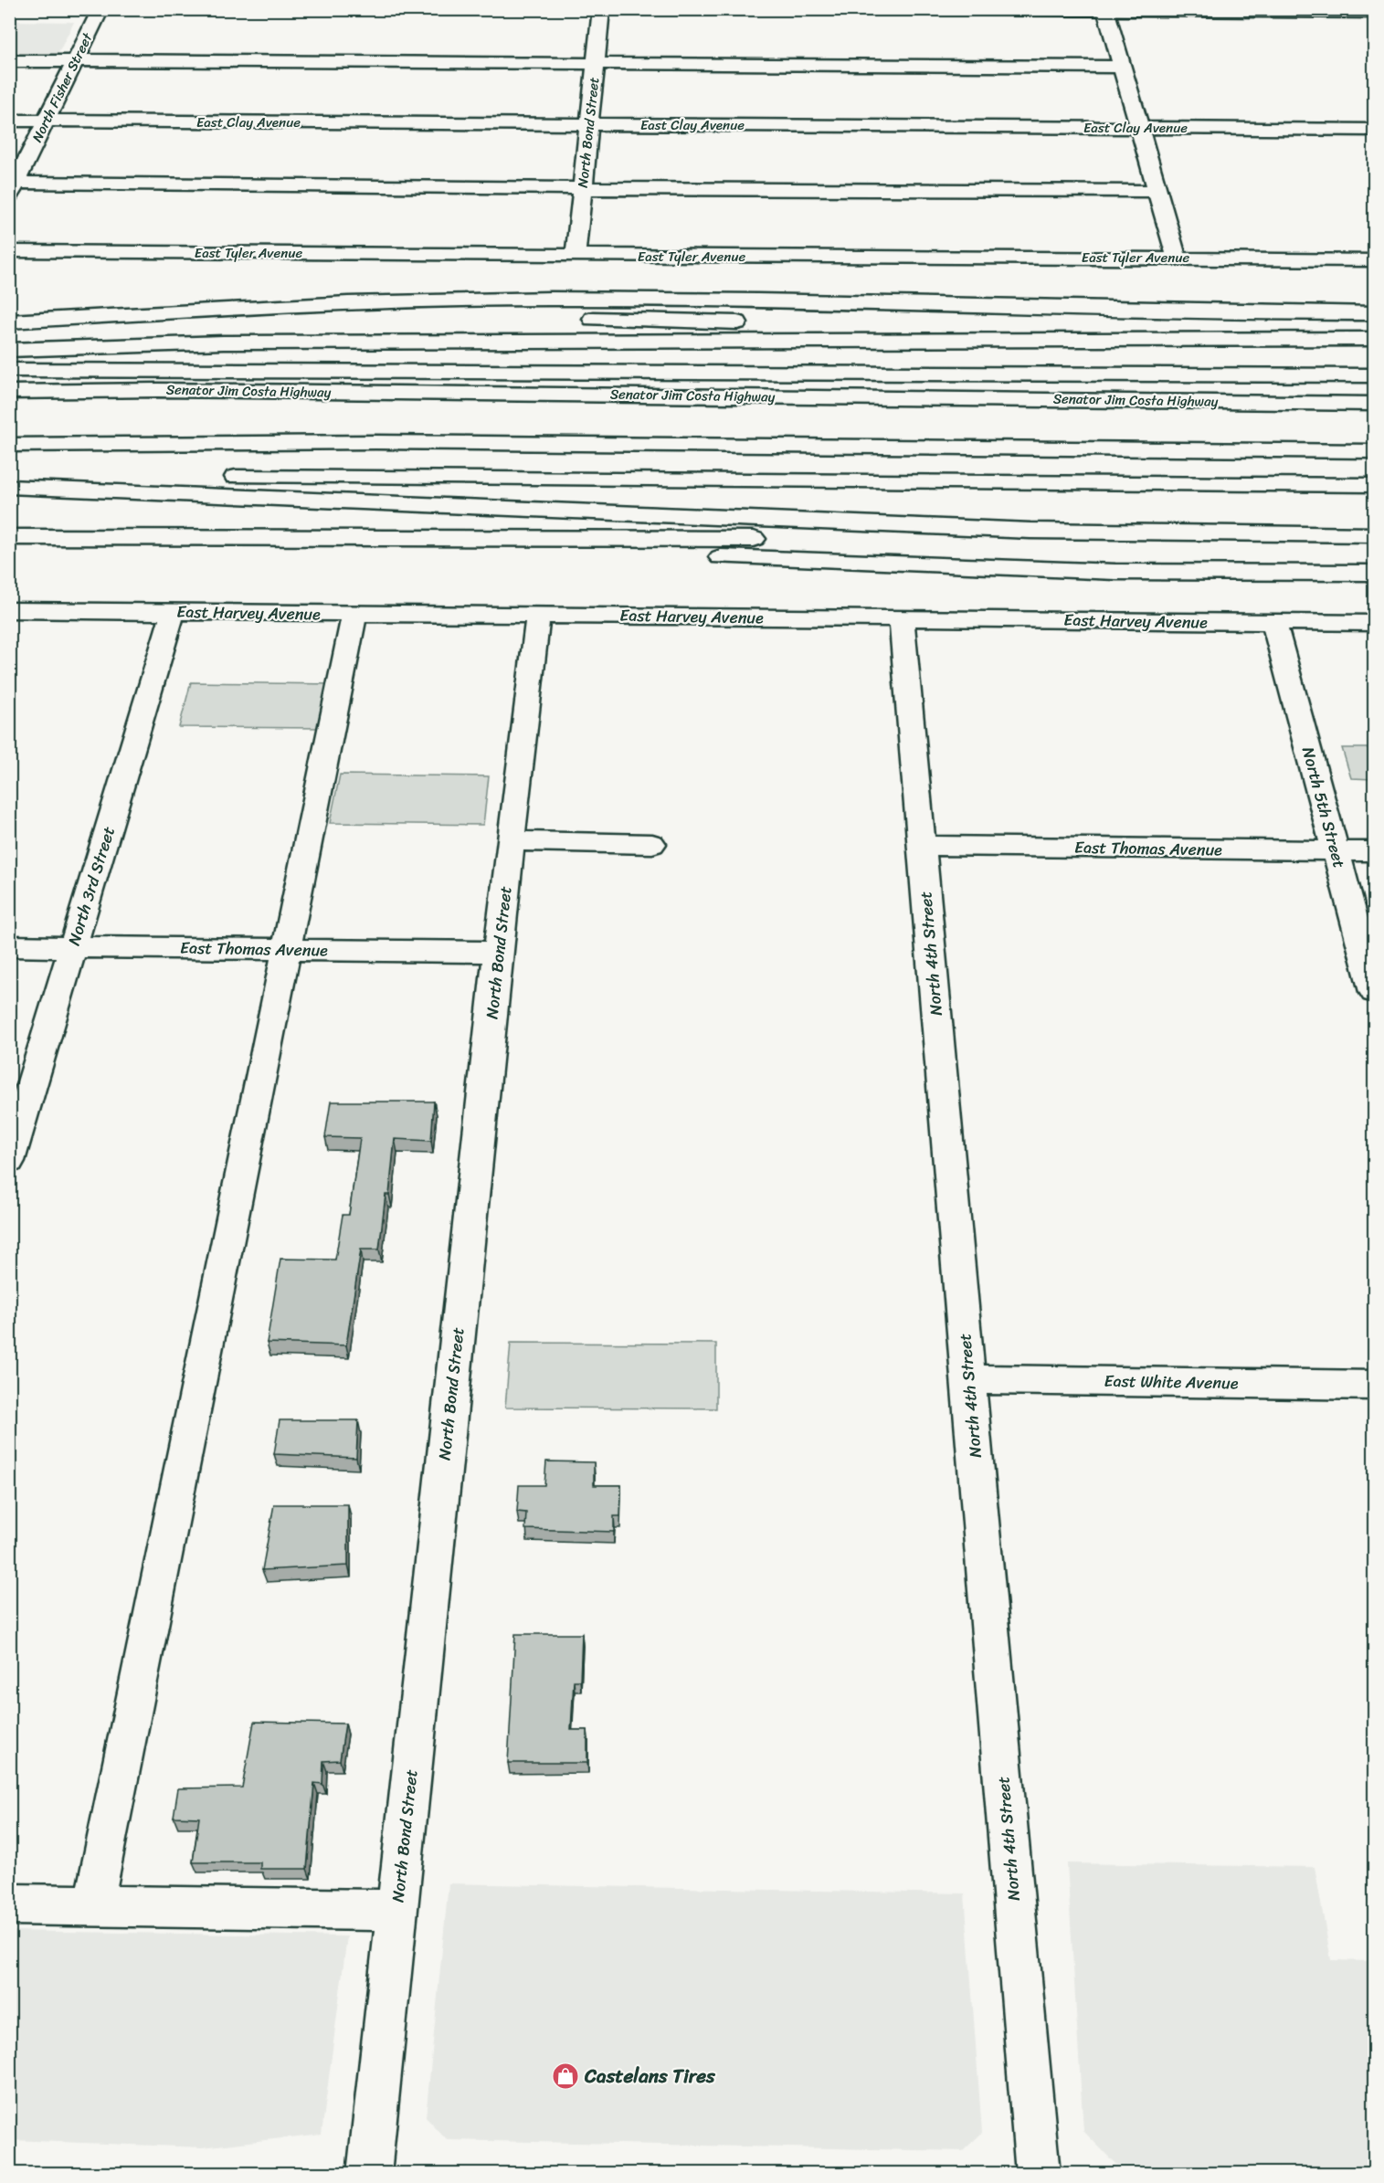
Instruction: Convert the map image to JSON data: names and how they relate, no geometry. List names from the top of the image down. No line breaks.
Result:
{"streets":{"main road":["North Fisher Street","East Clay Avenue","North Bond Street","East Tyler Avenue","Senator Jim Costa Highway","East Harvey Avenue","North 5th Street","East Thomas Avenue","North 3rd Street","North 4th Street","East White Avenue"]},"crossings":[["North Fisher Street","East Clay Avenue"],["East Clay Avenue","North Bond Street"],["North Bond Street","East Tyler Avenue"],["North Bond Street","East Harvey Avenue"],["North Bond Street","East Thomas Avenue"],["East Harvey Avenue","North 5th Street"],["East Harvey Avenue","North 3rd Street"],["East Harvey Avenue","North 4th Street"],["North 5th Street","East Thomas Avenue"],["East Thomas Avenue","North 3rd Street"],["East Thomas Avenue","North 4th Street"],["North 4th Street","East White Avenue"]],"places":{"shop":["Castelans Tires"]}}
